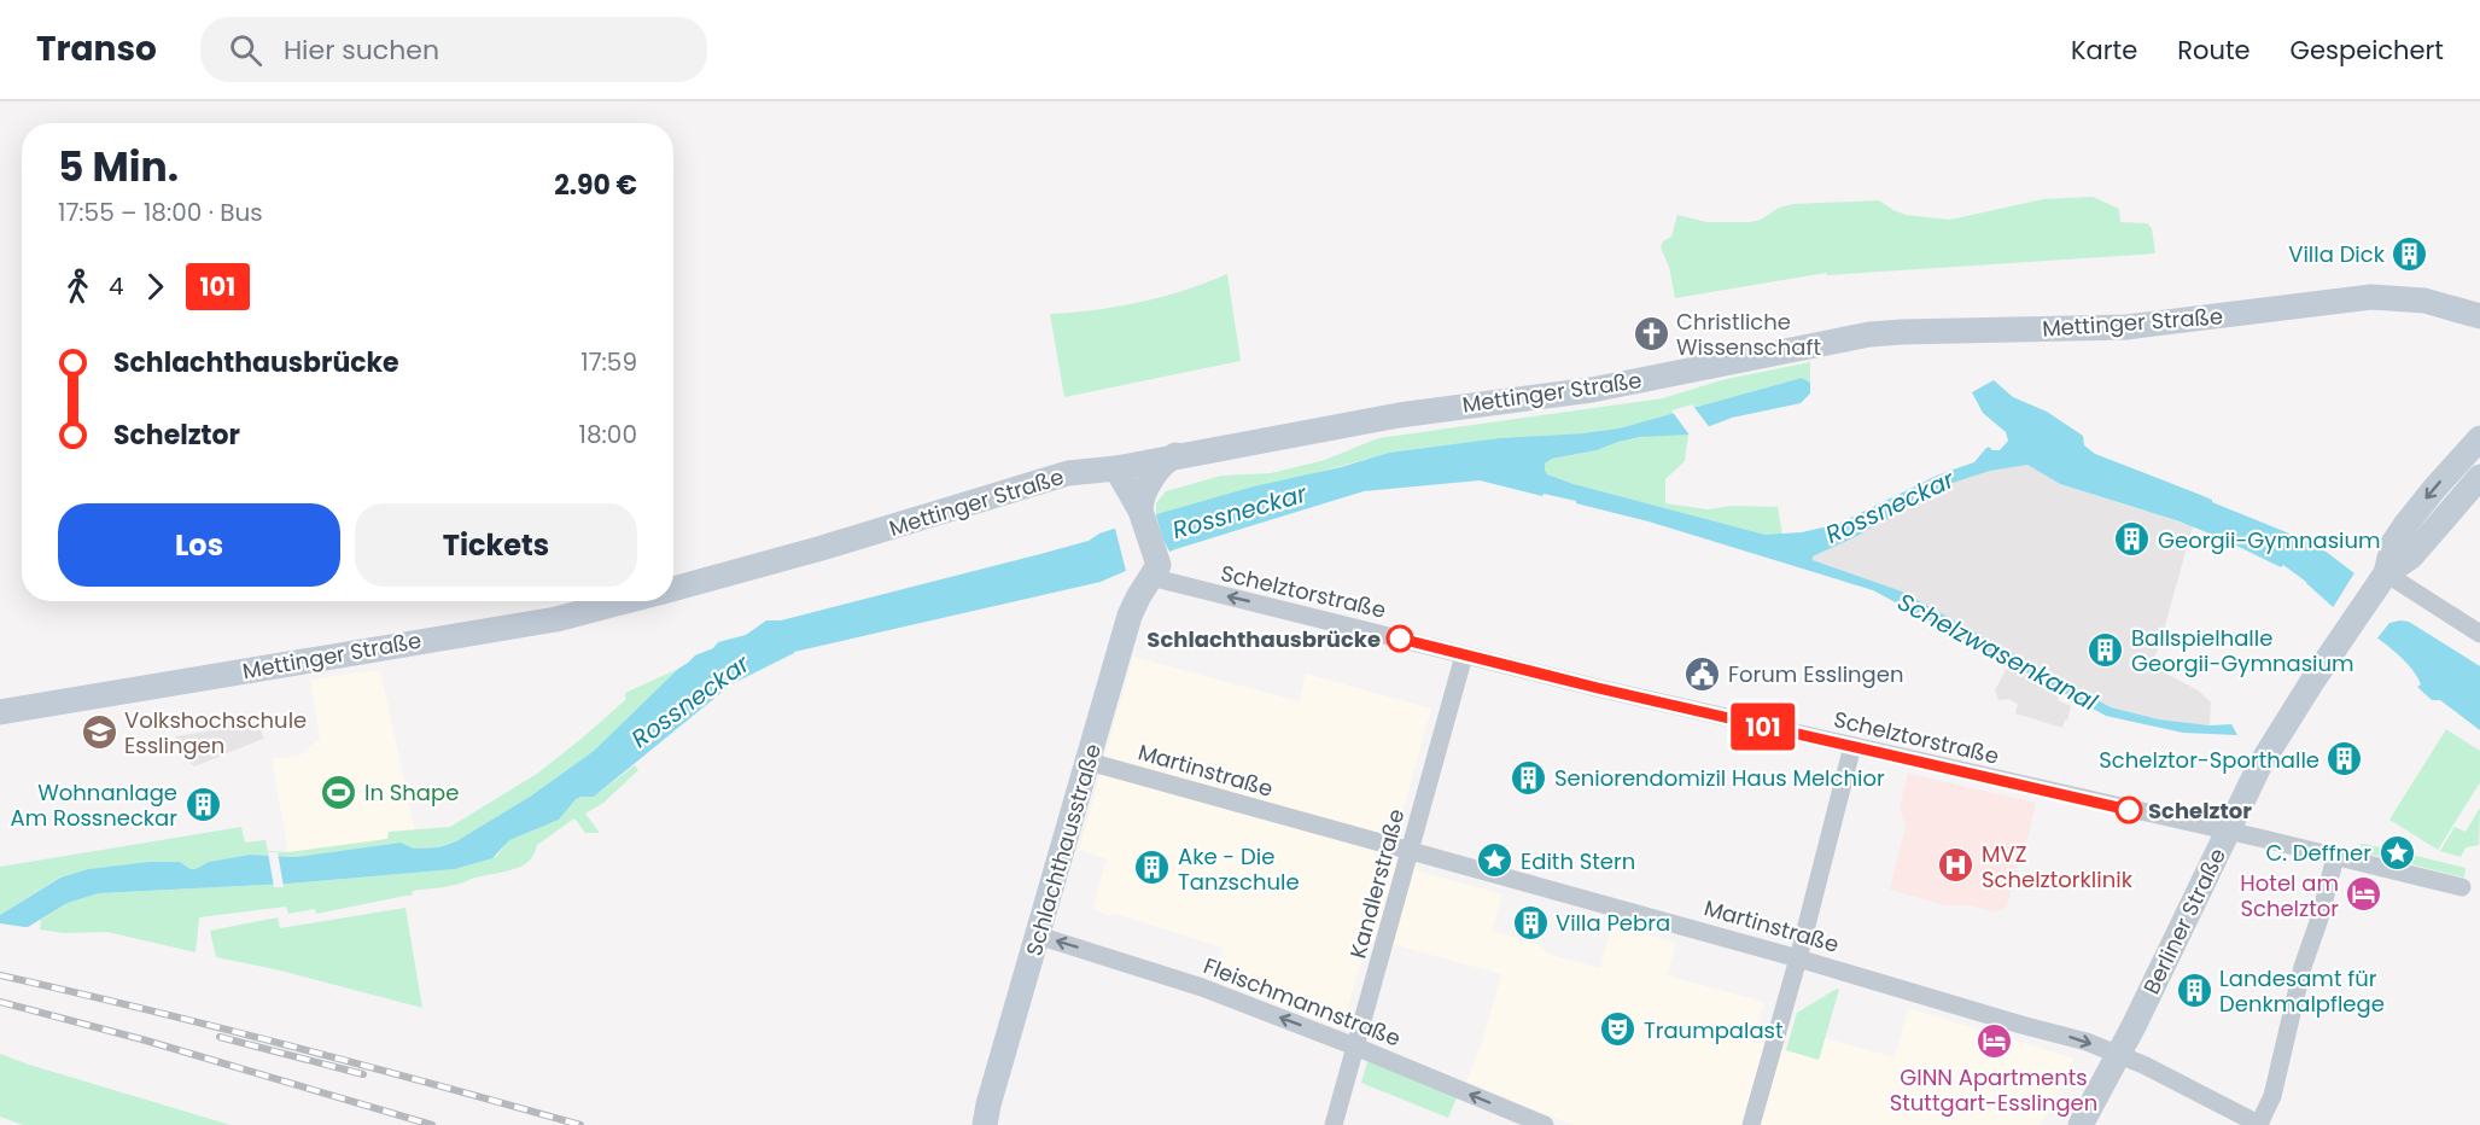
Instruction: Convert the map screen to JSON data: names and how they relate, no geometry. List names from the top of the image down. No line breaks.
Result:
{"streets":{"main road":["Mettinger Straße","Schlachthausstraße","Berliner Straße"],"street":["Schelztorstraße","Martinstraße","Kandlerstraße","Fleischmannstraße"]},"crossings":[["Schelztorstraße","Schlachthausstraße"],["Schelztorstraße","Kandlerstraße"],["Schelztorstraße","Berliner Straße"],["Martinstraße","Schlachthausstraße"],["Martinstraße","Kandlerstraße"],["Martinstraße","Berliner Straße"],["Schlachthausstraße","Fleischmannstraße"],["Kandlerstraße","Fleischmannstraße"]],"one_way":["Fleischmannstraße"],"water":["Rossneckar","Schelzwasenkanal"],"places":{"building":["Villa Dick","Georgii-Gymnasium","Ballspielhalle Georgii-Gymnasium","Schelztor-Sporthalle","Seniorendomizil Haus Melchior","Wohnanlage Am Rossneckar","Ake - Die Tanzschule","Villa Pebra","Landesamt für Denkmalpflege"],"church":["Christliche Wissenschaft"],"other":["Schlachthausbrücke","Schelztor"],"public building":["Forum Esslingen"],"school or university":["Volkshochschule Esslingen"],"sports":["In Shape"],"place":["C. Deffner","Edith Stern"],"hospital":["MVZ Schelztorklinik"],"hotel":["Hotel am Schelztor","GINN Apartments Stuttgart-Esslingen"],"theatre":["Traumpalast"]},"lines":["bus line 101"],"page":{"header":"Transo","search":"Hier suchen","nav":["Karte","Route","Gespeichert"],"on_map":"101","heading":["5 Min.","17:55 – 18:00 · Bus","2.90 €"],"legs":["4","101"],"list":[{"name":"Schlachthausbrücke","value":"17:59"},{"name":"Schelztor","value":"18:00"}],"buttons":["Los","Tickets"]}}
